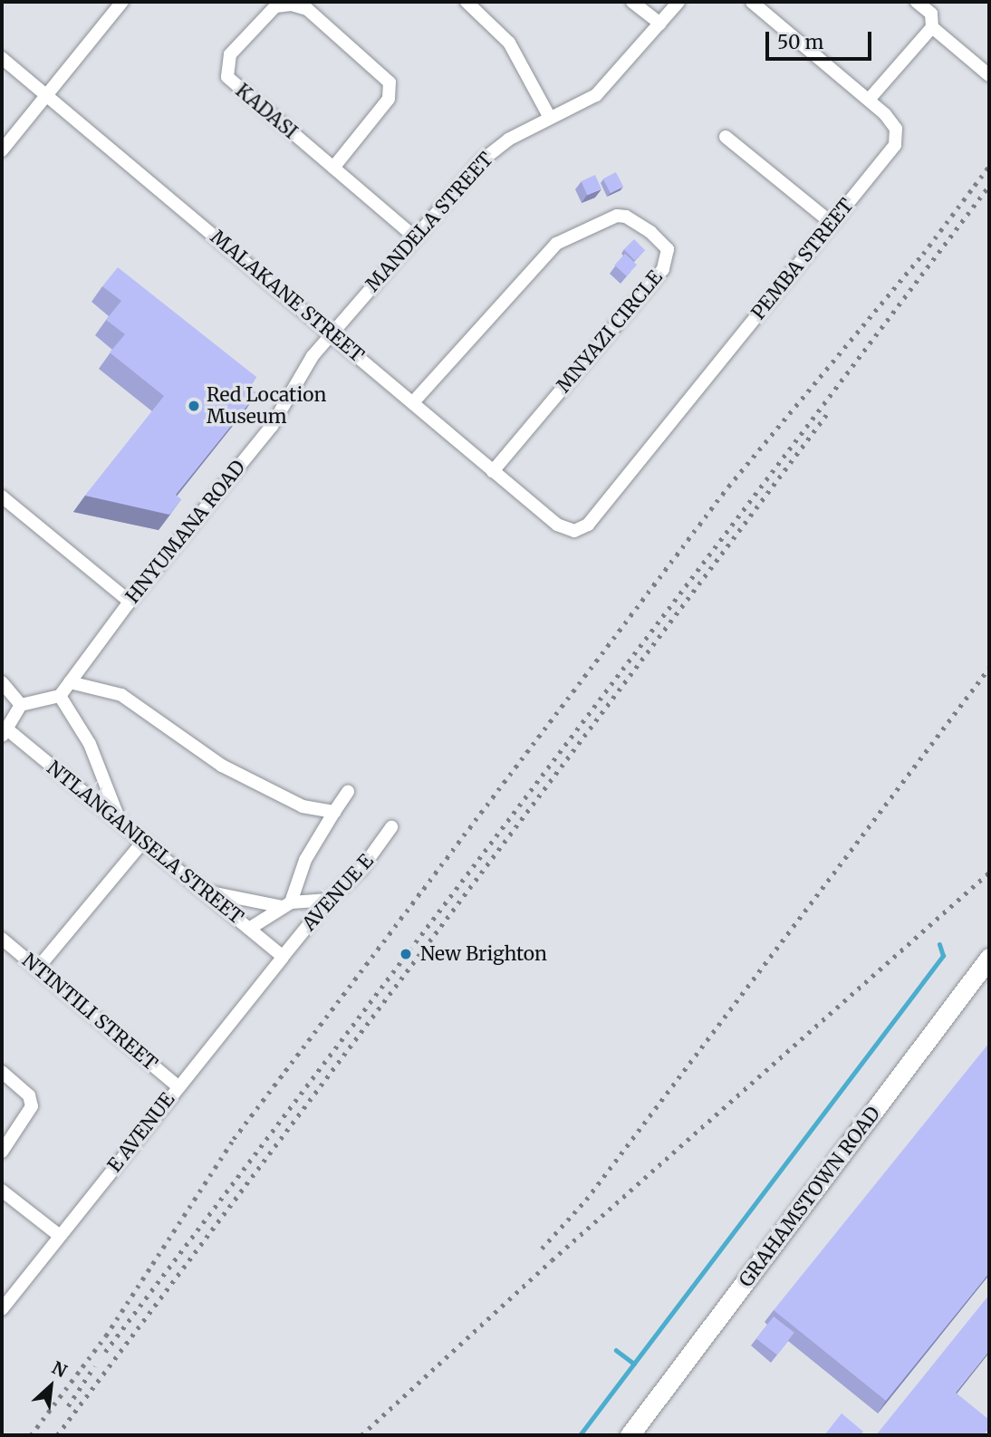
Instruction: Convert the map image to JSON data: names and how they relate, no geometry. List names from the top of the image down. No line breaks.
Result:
{"streets":{"main road":["GRAHAMSTOWN ROAD"],"street":["KADASI","MANDELA STREET","PEMBA STREET","MALAKANE STREET","MNYAZI CIRCLE","HNYUMANA ROAD","NTLANGANISELA STREET","AVENUE E","NTINTILI STREET","E AVENUE"]},"crossings":[["KADASI","MANDELA STREET"],["MANDELA STREET","MALAKANE STREET"],["MANDELA STREET","HNYUMANA ROAD"],["PEMBA STREET","MALAKANE STREET"],["MALAKANE STREET","MNYAZI CIRCLE"],["MALAKANE STREET","HNYUMANA ROAD"],["NTLANGANISELA STREET","AVENUE E"],["NTLANGANISELA STREET","E AVENUE"],["AVENUE E","E AVENUE"],["NTINTILI STREET","E AVENUE"]],"places":["Red Location Museum","New Brighton"],"scale_bar":"50 m","north":"top right"}
